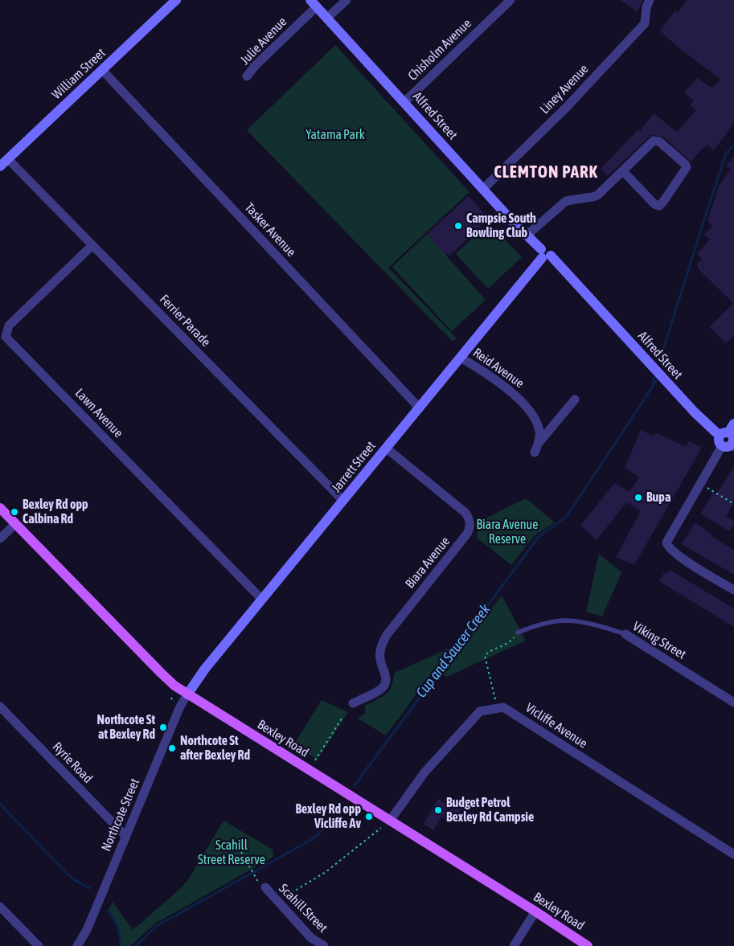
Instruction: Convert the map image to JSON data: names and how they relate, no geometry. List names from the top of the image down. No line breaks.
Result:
{"streets":{"main road":["Bexley Road"],"street":["Julie Avenue","Chisholm Avenue","William Street","Liney Avenue","Alfred Street","Tasker Avenue","Ferrier Parade","Reid Avenue","Lawn Avenue","Jarrett Street","Biara Avenue","Viking Street","Vicliffe Avenue","Ryrie Road","Northcote Street","Scahill Street"]},"crossings":[["Julie Avenue","Alfred Street"],["Chisholm Avenue","Alfred Street"],["William Street","Tasker Avenue"],["William Street","Ferrier Parade"],["Liney Avenue","Alfred Street"],["Alfred Street","Jarrett Street"],["Tasker Avenue","Jarrett Street"],["Ferrier Parade","Lawn Avenue"],["Ferrier Parade","Jarrett Street"],["Reid Avenue","Jarrett Street"],["Lawn Avenue","Jarrett Street"],["Jarrett Street","Biara Avenue"],["Jarrett Street","Bexley Road"],["Jarrett Street","Northcote Street"],["Bexley Road","Northcote Street"],["Ryrie Road","Northcote Street"]],"districts":["CLEMTON PARK"],"water":["Cup and Saucer Creek"],"parks":["Yatama Park","Biara Avenue Reserve","Scahill Street Reserve"],"places":["Campsie South Bowling Club","Bupa","Bexley Rd opp Calbina Rd","Northcote St at Bexley Rd","Northcote St after Bexley Rd","Budget Petrol Bexley Rd Campsie","Bexley Rd opp Vicliffe Av"]}
